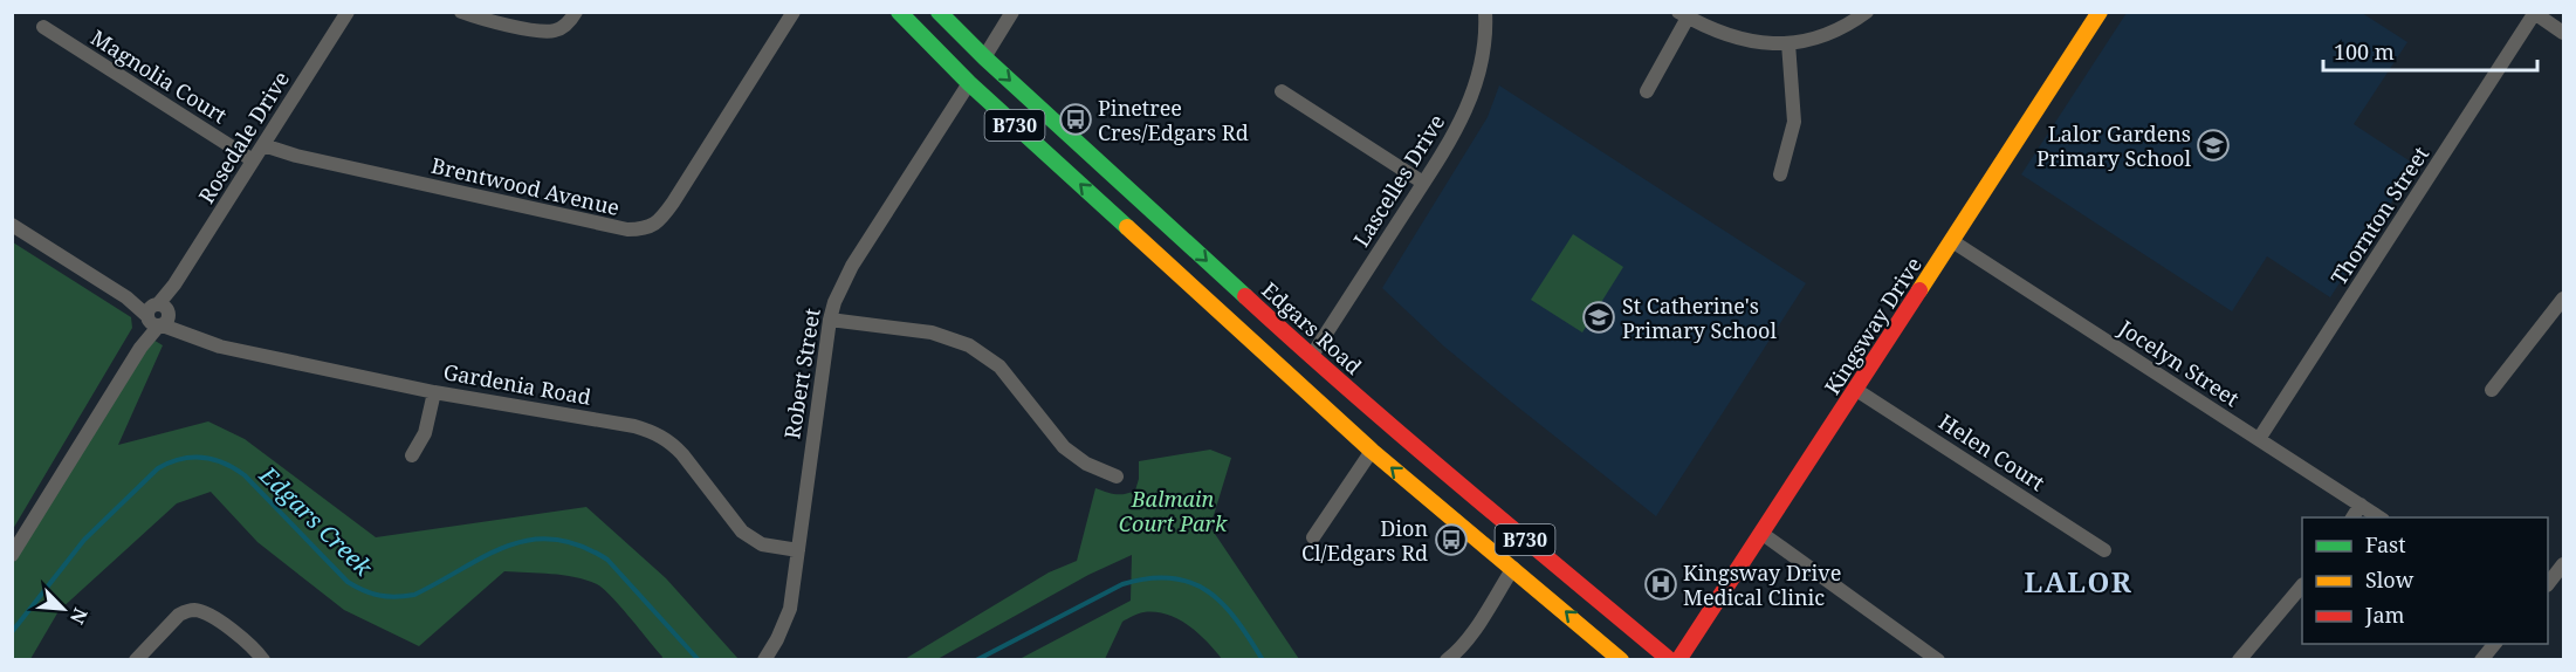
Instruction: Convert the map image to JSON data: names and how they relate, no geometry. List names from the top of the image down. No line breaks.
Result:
{"streets":{"main road":["B730","Kingsway Drive","Edgars Road"],"street":["Magnolia Court","Rosedale Drive","Lascelles Drive","Brentwood Avenue","Thornton Street","Jocelyn Street","Robert Street","Gardenia Road","Helen Court"]},"crossings":[["Magnolia Court","Rosedale Drive"],["B730","Robert Street"],["Rosedale Drive","Brentwood Avenue"],["Rosedale Drive","Gardenia Road"],["Lascelles Drive","Edgars Road"],["Thornton Street","Jocelyn Street"],["Kingsway Drive","Jocelyn Street"],["Kingsway Drive","Helen Court"],["Robert Street","Gardenia Road"]],"districts":["LALOR"],"water":["Edgars Creek"],"parks":["Balmain Court Park"],"places":{"bus stop":["Pinetree Cres/Edgars Rd","Dion Cl/Edgars Rd"],"school or university":["Lalor Gardens Primary School","St Catherine's Primary School"],"hospital":["Kingsway Drive Medical Clinic"]},"legend":["Fast","Slow","Jam"],"scale_bar":"100 m","north":"bottom right"}
